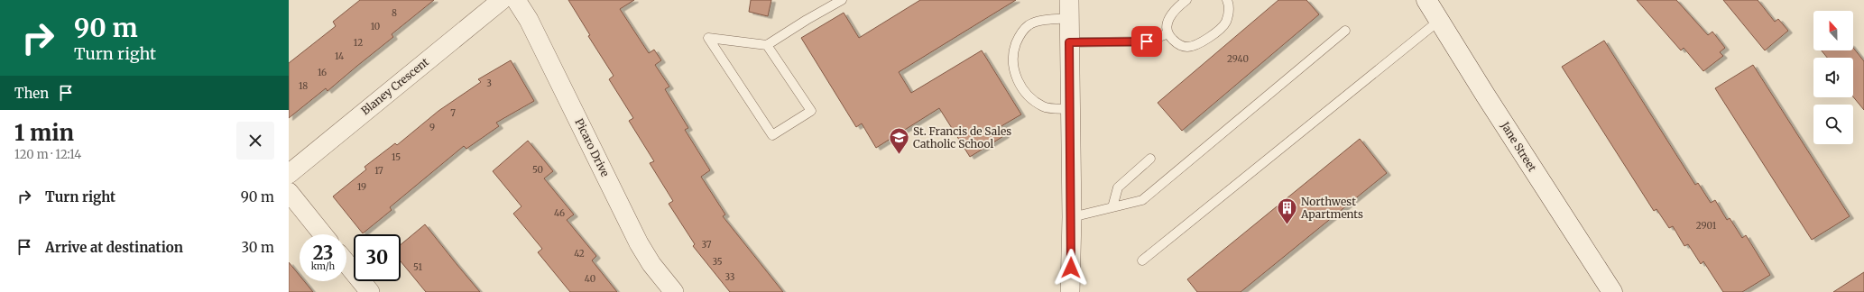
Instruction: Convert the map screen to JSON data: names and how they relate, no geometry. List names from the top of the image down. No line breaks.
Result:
{"streets":{"main road":["Jane Street"],"street":["Blaney Crescent","Picaro Drive"]},"places":{"school or university":["St. Francis de Sales Catholic School"],"building":["Northwest Apartments"]},"house_numbers":["8","10","12","14","2940","16","3","18","7","9","15","50","17","19","46","2901","37","42","35","51","33","40"],"north":"top","page":{"turn":["90 m","Turn right"],"then":"Then","heading":["1 min","120 m · 12:14"],"list":[{"name":"Turn right","value":"90 m"},{"name":"Arrive at destination","value":"30 m"}],"speed":"23 km/h","limit":"30"}}
